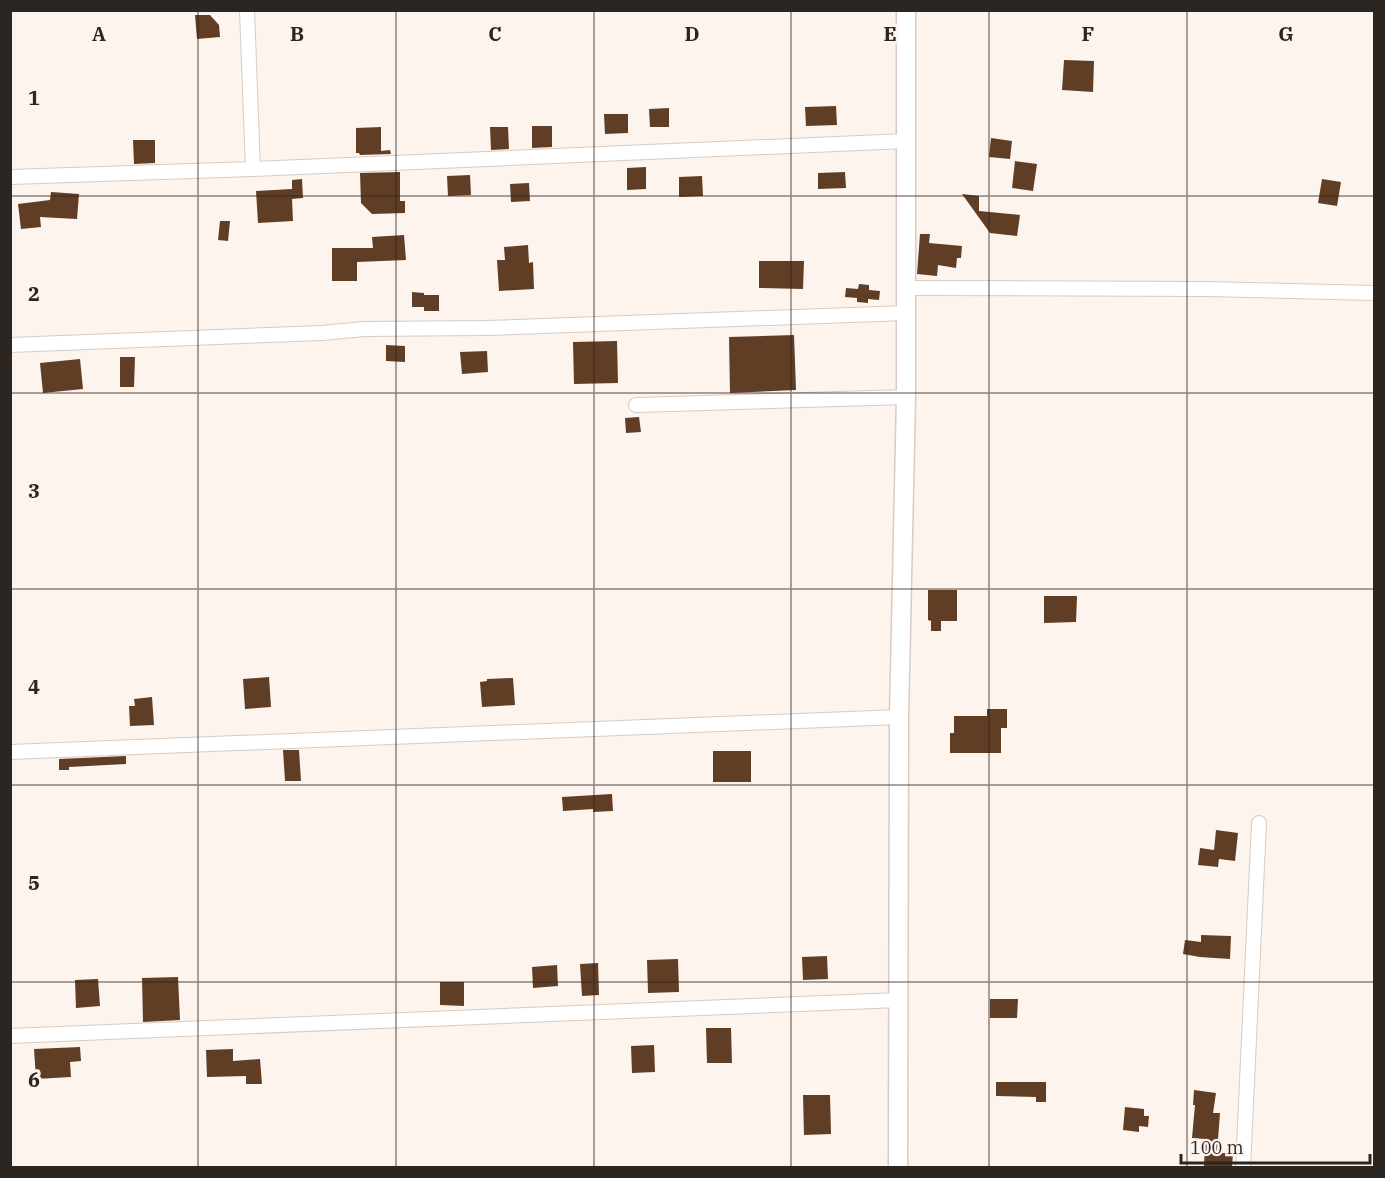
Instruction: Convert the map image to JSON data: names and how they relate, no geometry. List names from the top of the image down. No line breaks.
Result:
{"scale_bar":"100 m","grid":{"columns":["A","B","C","D","E","F","G"],"rows":["1","2","3","4","5","6"]}}
